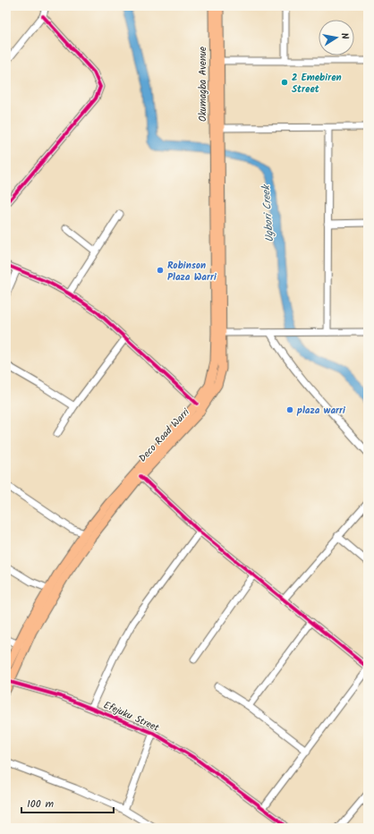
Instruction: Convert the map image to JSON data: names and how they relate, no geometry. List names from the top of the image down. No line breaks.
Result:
{"streets":{"main road":["Okumagba Avenue","Deco Road Warri"],"street":["Efejuku Street"]},"crossings":[["Okumagba Avenue","Deco Road Warri"],["Deco Road Warri","Efejuku Street"]],"water":["Ugbori Creek"],"places":["2 Emebiren Street","Robinson Plaza Warri","plaza warri"],"scale_bar":"100 m","north":"right"}
